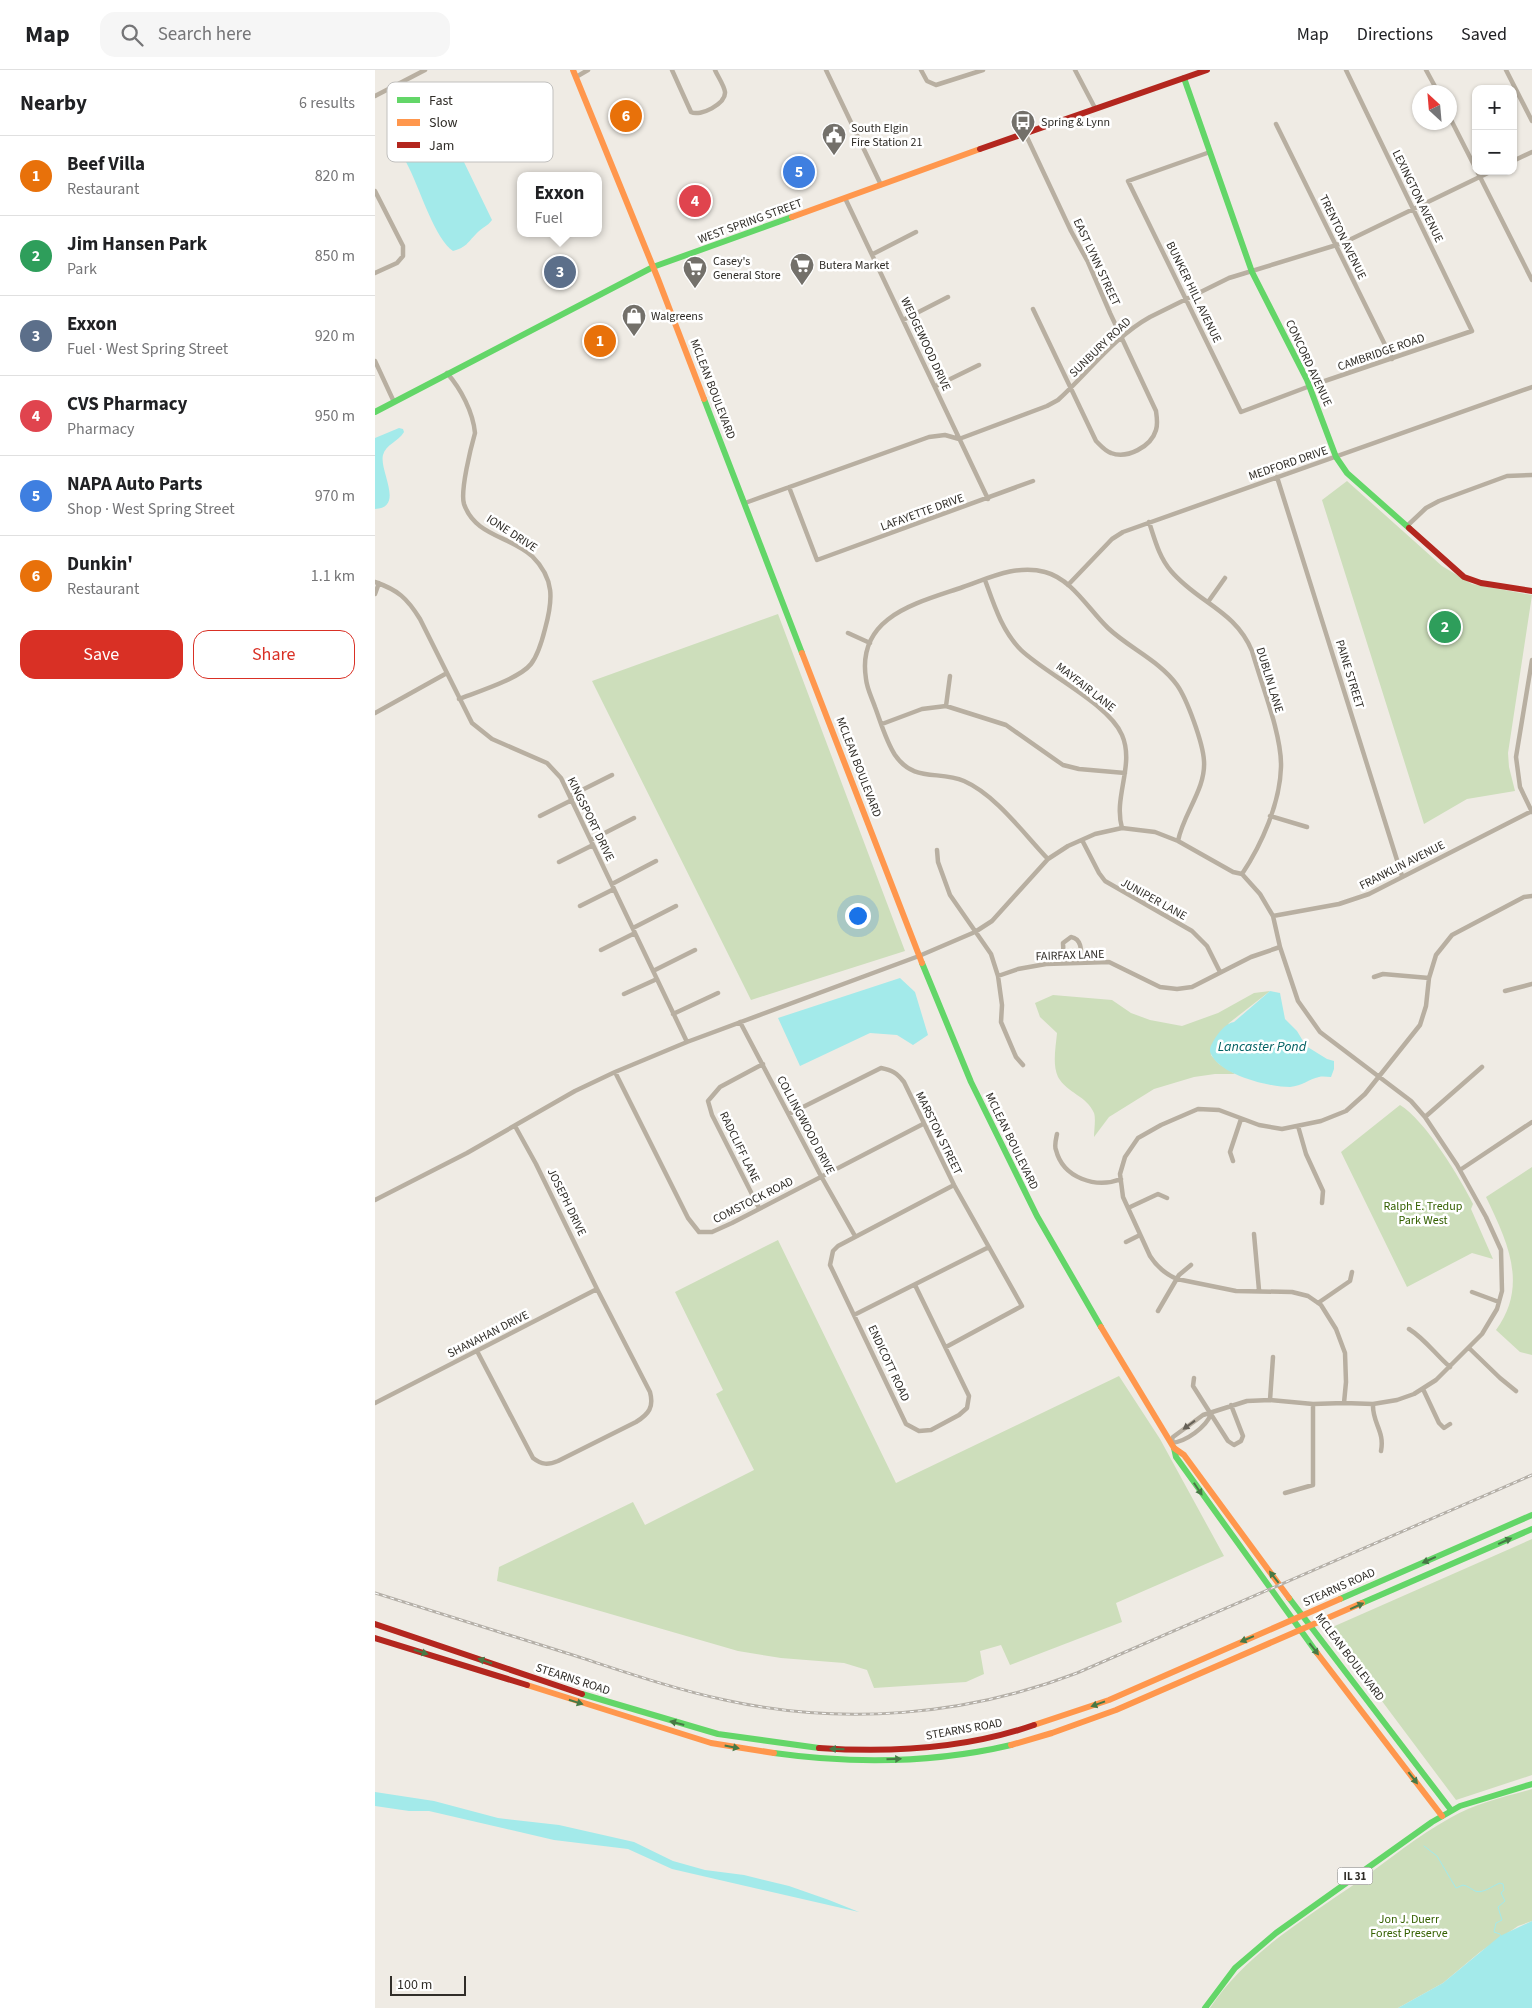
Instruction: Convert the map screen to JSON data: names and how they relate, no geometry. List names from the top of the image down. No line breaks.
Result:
{"streets":{"main road":["WEST SPRING STREET","CONCORD AVENUE","MCLEAN BOULEVARD","STEARNS ROAD","IL 31"],"street":["LEXINGTON AVENUE","TRENTON AVENUE","EAST LYNN STREET","BUNKER HILL AVENUE","WEDGEWOOD DRIVE","SUNBURY ROAD","CAMBRIDGE ROAD","MEDFORD DRIVE","LAFAYETTE DRIVE","IONE DRIVE","PAINE STREET","DUBLIN LANE","MAYFAIR LANE","KINGSPORT DRIVE","FRANKLIN AVENUE","JUNIPER LANE","FAIRFAX LANE","COLLINGWOOD DRIVE","MARSTON STREET","RADCLIFF LANE","COMSTOCK ROAD","JOSEPH DRIVE","SHANAHAN DRIVE","ENDICOTT ROAD"]},"crossings":[["LEXINGTON AVENUE","SUNBURY ROAD"],["LEXINGTON AVENUE","CAMBRIDGE ROAD"],["WEST SPRING STREET","EAST LYNN STREET"],["WEST SPRING STREET","WEDGEWOOD DRIVE"],["WEST SPRING STREET","CONCORD AVENUE"],["WEST SPRING STREET","MCLEAN BOULEVARD"],["WEST SPRING STREET","IONE DRIVE"],["TRENTON AVENUE","SUNBURY ROAD"],["TRENTON AVENUE","CAMBRIDGE ROAD"],["EAST LYNN STREET","SUNBURY ROAD"],["BUNKER HILL AVENUE","SUNBURY ROAD"],["BUNKER HILL AVENUE","CAMBRIDGE ROAD"],["BUNKER HILL AVENUE","CONCORD AVENUE"],["WEDGEWOOD DRIVE","SUNBURY ROAD"],["WEDGEWOOD DRIVE","LAFAYETTE DRIVE"],["SUNBURY ROAD","CONCORD AVENUE"],["SUNBURY ROAD","MCLEAN BOULEVARD"],["SUNBURY ROAD","LAFAYETTE DRIVE"],["CAMBRIDGE ROAD","CONCORD AVENUE"],["CONCORD AVENUE","MEDFORD DRIVE"],["MCLEAN BOULEVARD","STEARNS ROAD"],["MCLEAN BOULEVARD","IL 31"],["MEDFORD DRIVE","PAINE STREET"],["MEDFORD DRIVE","DUBLIN LANE"],["IONE DRIVE","KINGSPORT DRIVE"],["PAINE STREET","FRANKLIN AVENUE"],["JUNIPER LANE","FAIRFAX LANE"],["COLLINGWOOD DRIVE","MARSTON STREET"],["COLLINGWOOD DRIVE","RADCLIFF LANE"],["COLLINGWOOD DRIVE","COMSTOCK ROAD"],["COLLINGWOOD DRIVE","ENDICOTT ROAD"],["MARSTON STREET","COMSTOCK ROAD"],["MARSTON STREET","ENDICOTT ROAD"],["RADCLIFF LANE","COMSTOCK ROAD"],["JOSEPH DRIVE","SHANAHAN DRIVE"]],"water":["Lancaster Pond"],"parks":["Ralph E. Tredup Park West","Jon J. Duerr Forest Preserve"],"places":{"bus stop":["Spring & Lynn"],"public building":["South Elgin Fire Station 21"],"supermarket":["Butera Market","Casey's General Store"],"shop":["Walgreens"]},"legend":["Fast","Slow","Jam"],"scale_bar":"100 m","north":"top left","page":{"header":"Map","search":"Search here","nav":["Map","Directions","Saved"],"heading":["Nearby","6 results"],"map_buttons":["+","−"],"pins":["6","5","4","3","1","2"],"list":[{"mark":"1","name":"Beef Villa","note":"Restaurant","value":"820 m"},{"mark":"2","name":"Jim Hansen Park","note":"Park","value":"850 m"},{"mark":"3","name":"Exxon","note":"Fuel · West Spring Street","value":"920 m"},{"mark":"4","name":"CVS Pharmacy","note":"Pharmacy","value":"950 m"},{"mark":"5","name":"NAPA Auto Parts","note":"Shop · West Spring Street","value":"970 m"},{"mark":"6","name":"Dunkin'","note":"Restaurant","value":"1.1 km"}],"popup":["Exxon","Fuel"],"buttons":["Save","Share"],"scale":"100 m"}}
